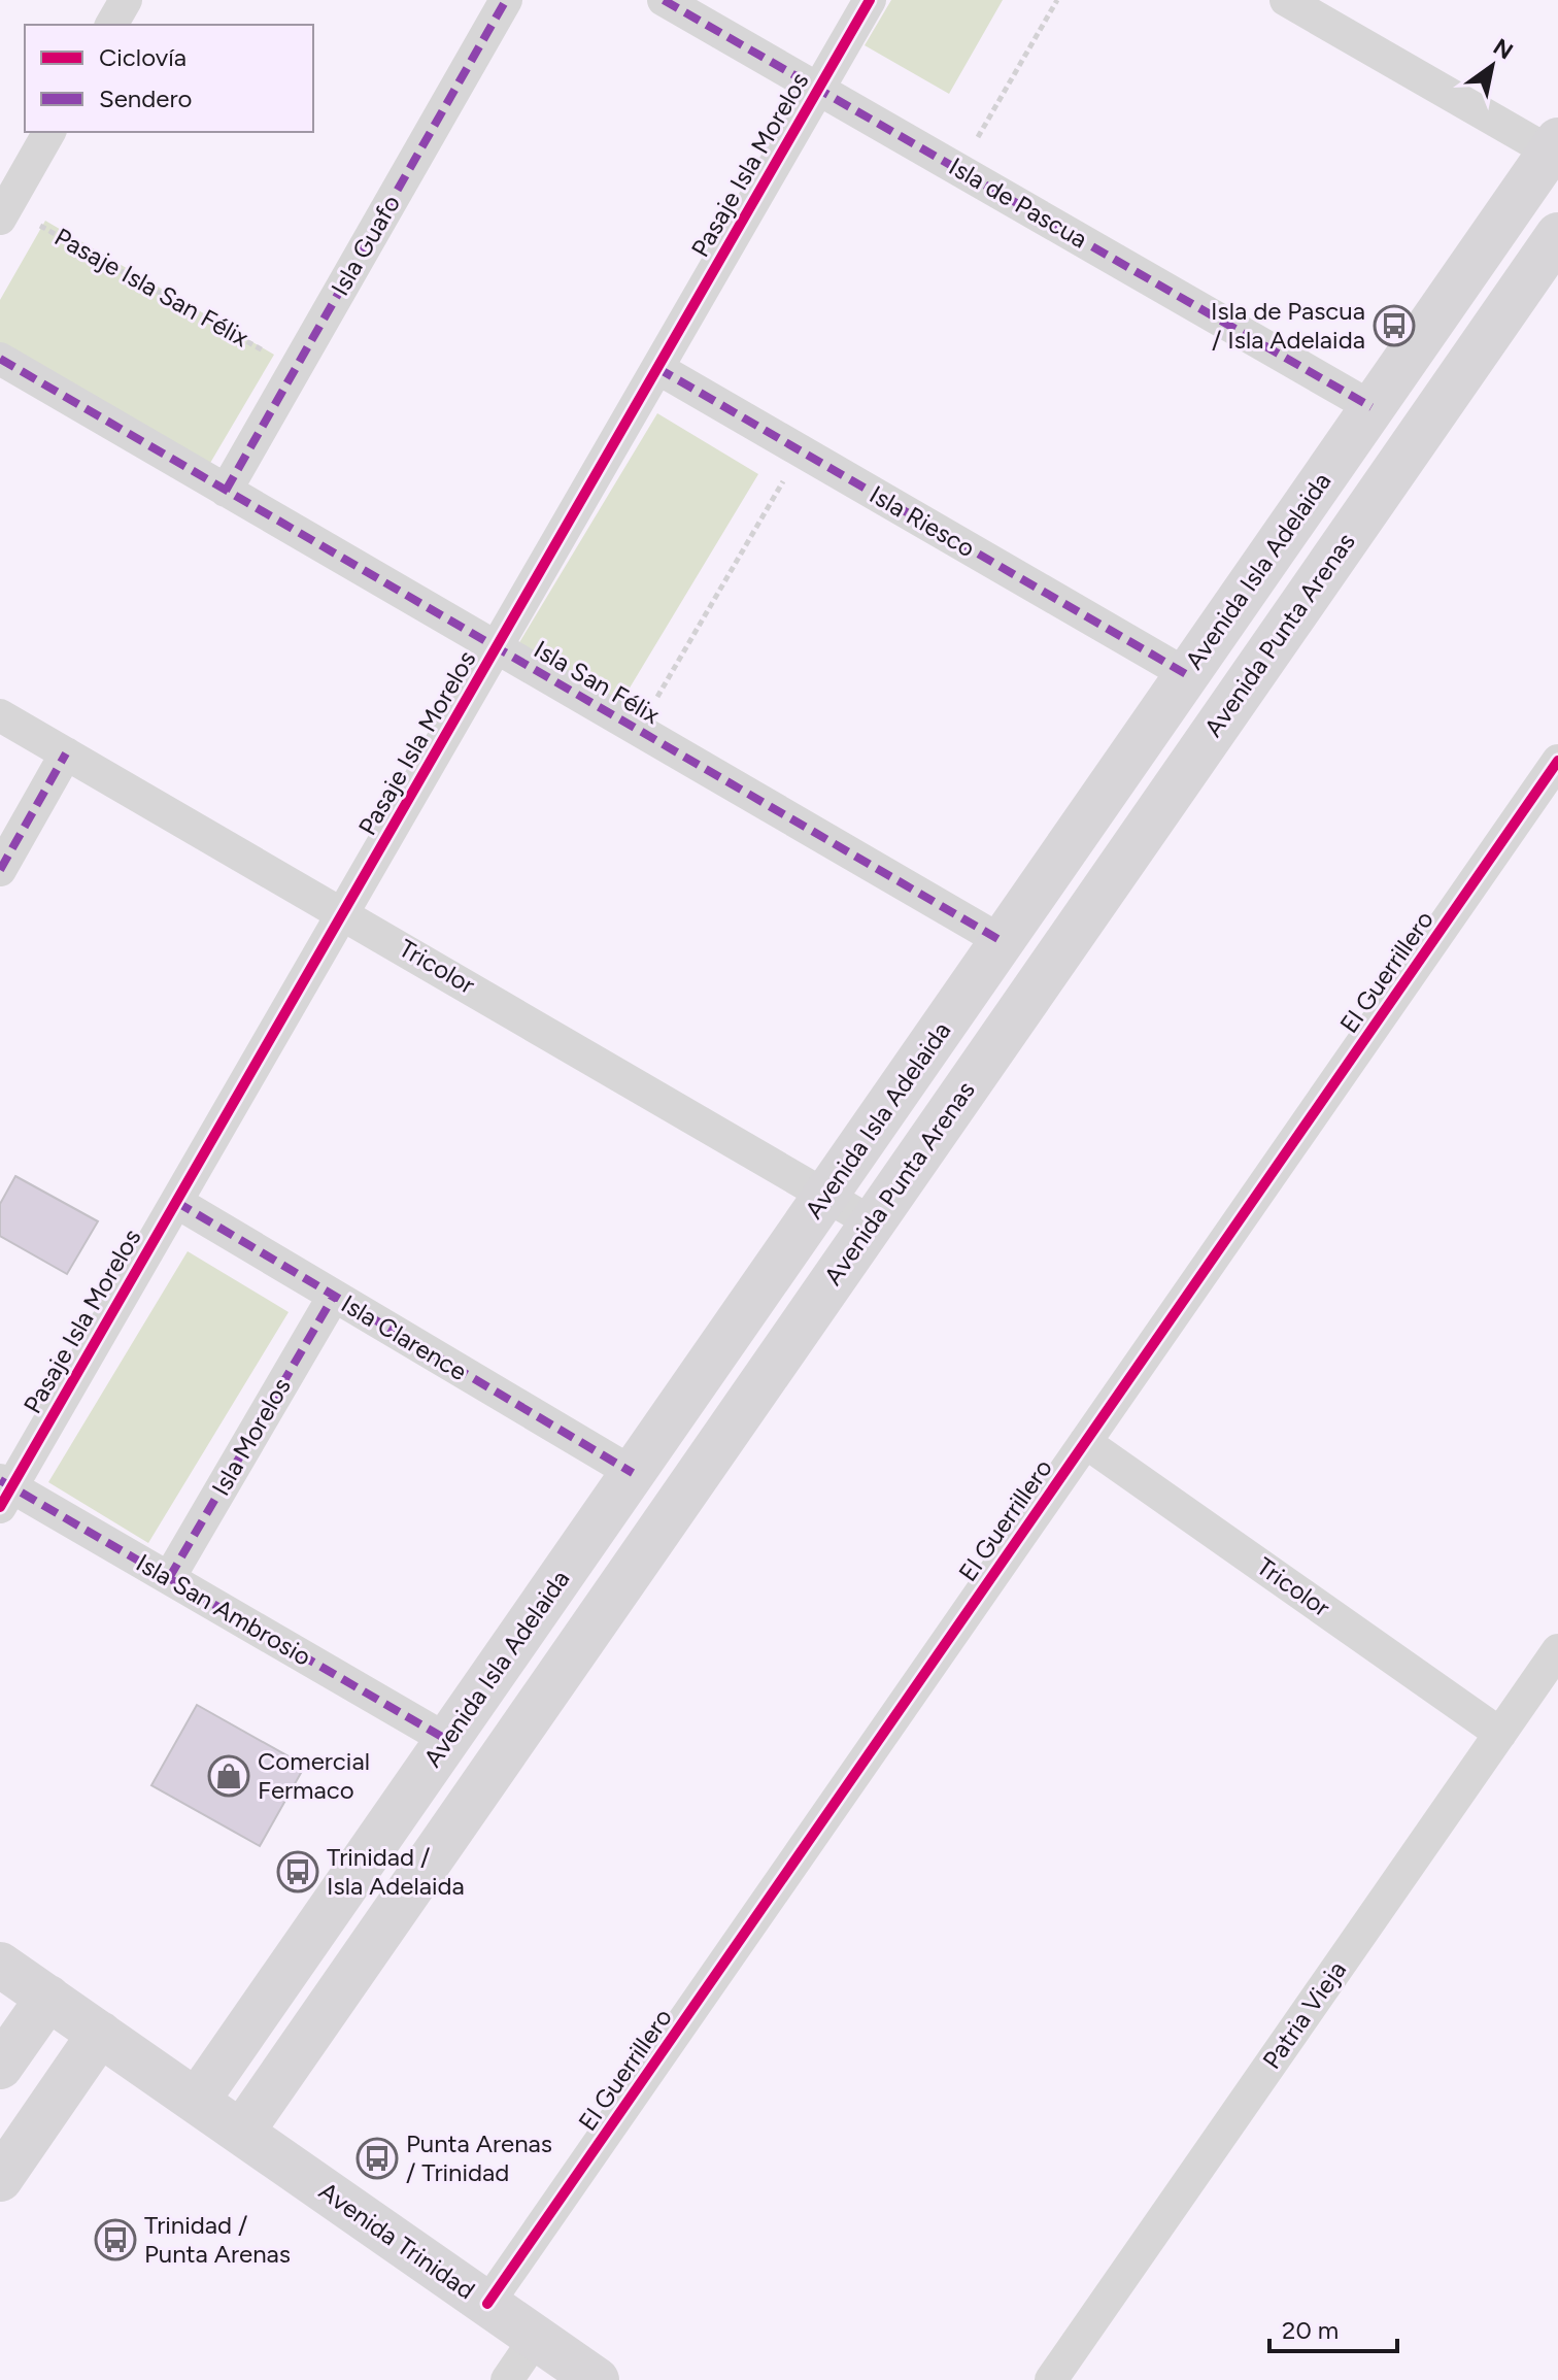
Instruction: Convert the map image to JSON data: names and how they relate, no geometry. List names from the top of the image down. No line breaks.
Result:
{"streets":{"main road":["Avenida Isla Adelaida","Avenida Punta Arenas","Avenida Trinidad"],"street":["Pasaje Isla Morelos","Isla de Pascua","Isla Guafo","Isla Riesco","Isla San Félix","Tricolor","El Guerrillero","Isla Clarence","Isla Morelos","Isla San Ambrosio","Patria Vieja"],"path":["Pasaje Isla San Félix"]},"crossings":[["Pasaje Isla Morelos","Isla de Pascua"],["Pasaje Isla Morelos","Isla Riesco"],["Pasaje Isla Morelos","Isla San Félix"],["Pasaje Isla Morelos","Tricolor"],["Pasaje Isla Morelos","Isla Clarence"],["Pasaje Isla Morelos","Isla San Ambrosio"],["Isla de Pascua","Avenida Isla Adelaida"],["Isla Guafo","Pasaje Isla San Félix"],["Isla Guafo","Isla San Félix"],["Isla Riesco","Avenida Isla Adelaida"],["Avenida Isla Adelaida","Isla San Félix"],["Avenida Isla Adelaida","Tricolor"],["Avenida Isla Adelaida","Isla Clarence"],["Avenida Isla Adelaida","Isla San Ambrosio"],["Avenida Isla Adelaida","Avenida Trinidad"],["Avenida Punta Arenas","Tricolor"],["Avenida Punta Arenas","Avenida Trinidad"],["Tricolor","El Guerrillero"],["Tricolor","Patria Vieja"],["El Guerrillero","Avenida Trinidad"],["Isla Clarence","Isla Morelos"],["Isla Morelos","Isla San Ambrosio"]],"places":{"bus stop":["Isla de Pascua / Isla Adelaida","Trinidad / Isla Adelaida","Punta Arenas / Trinidad","Trinidad / Punta Arenas"],"shop":["Comercial Fermaco"]},"legend":["Ciclovía","Sendero"],"scale_bar":"20 m","north":"top right"}
